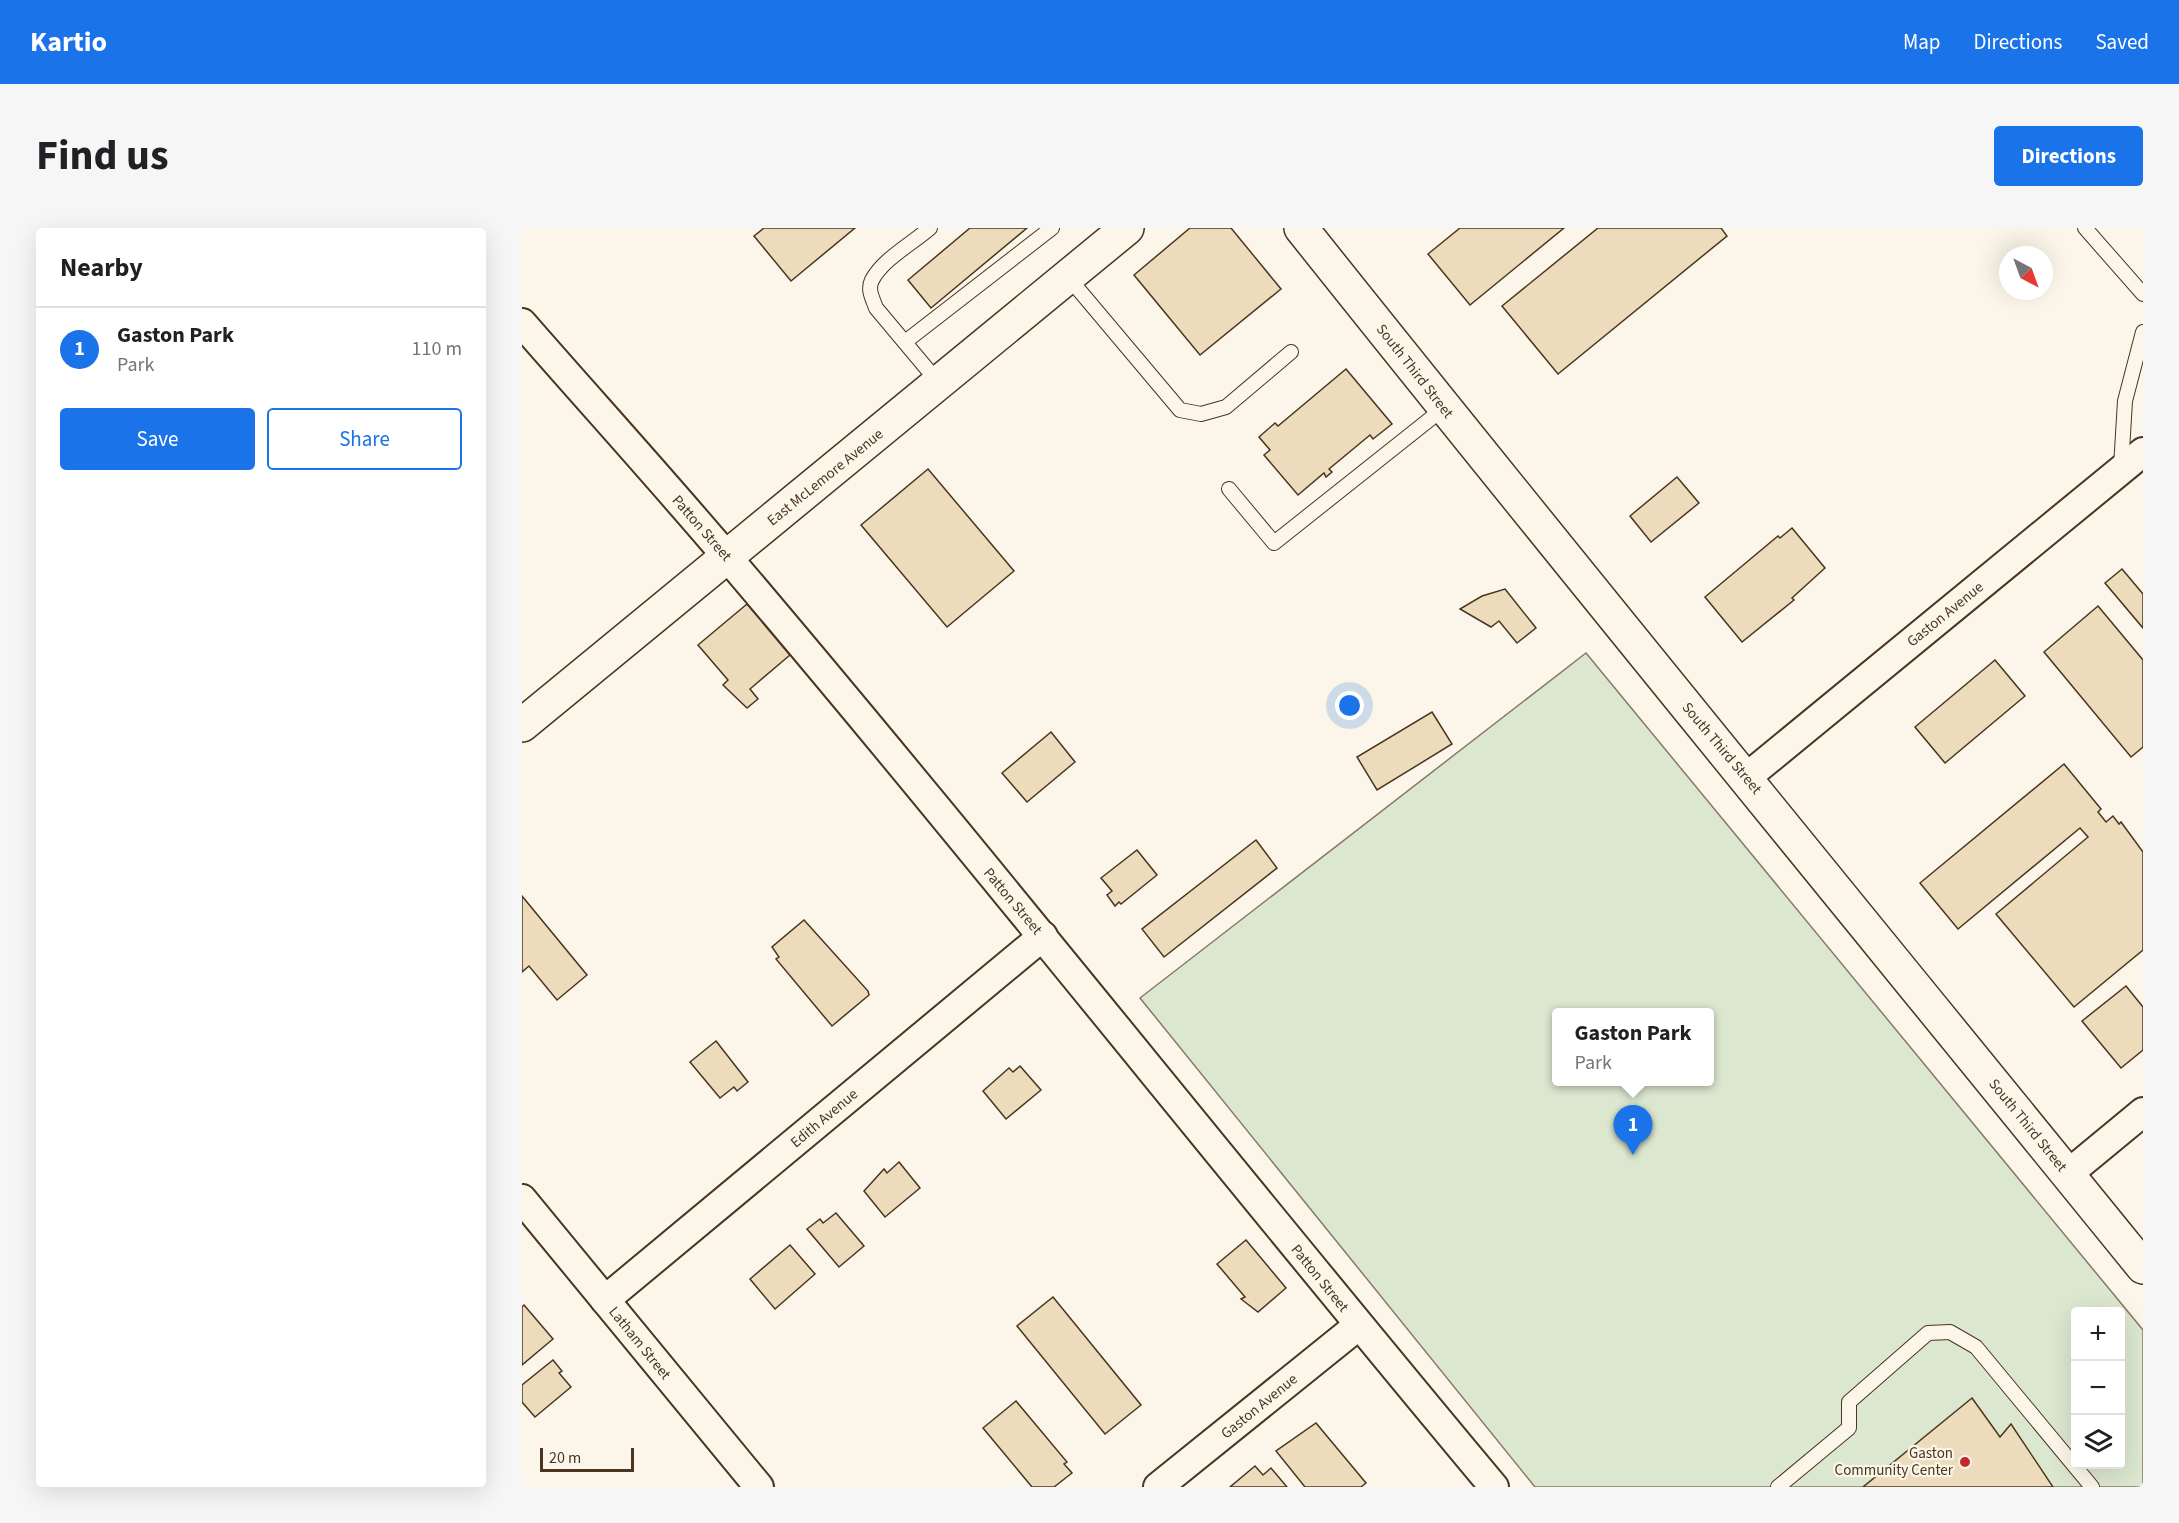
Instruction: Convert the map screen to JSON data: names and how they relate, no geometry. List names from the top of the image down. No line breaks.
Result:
{"streets":{"main road":["South Third Street","East McLemore Avenue"],"street":["Patton Street","Gaston Avenue","Edith Avenue","Latham Street"]},"crossings":[["South Third Street","Gaston Avenue"],["East McLemore Avenue","Patton Street"],["Patton Street","Gaston Avenue"],["Patton Street","Edith Avenue"],["Edith Avenue","Latham Street"]],"places":["Gaston Community Center"],"scale_bar":"20 m","north":"bottom right","page":{"header":"Kartio","nav":["Map","Directions","Saved"],"title":"Find us","buttons":["Directions",["Save","Share"]],"heading":"Nearby","list":[{"mark":"1","name":"Gaston Park","note":"Park","value":"110 m"}],"popup":["Gaston Park","Park"],"pins":"1","map_buttons":["+","−"],"scale":"20 m"}}
